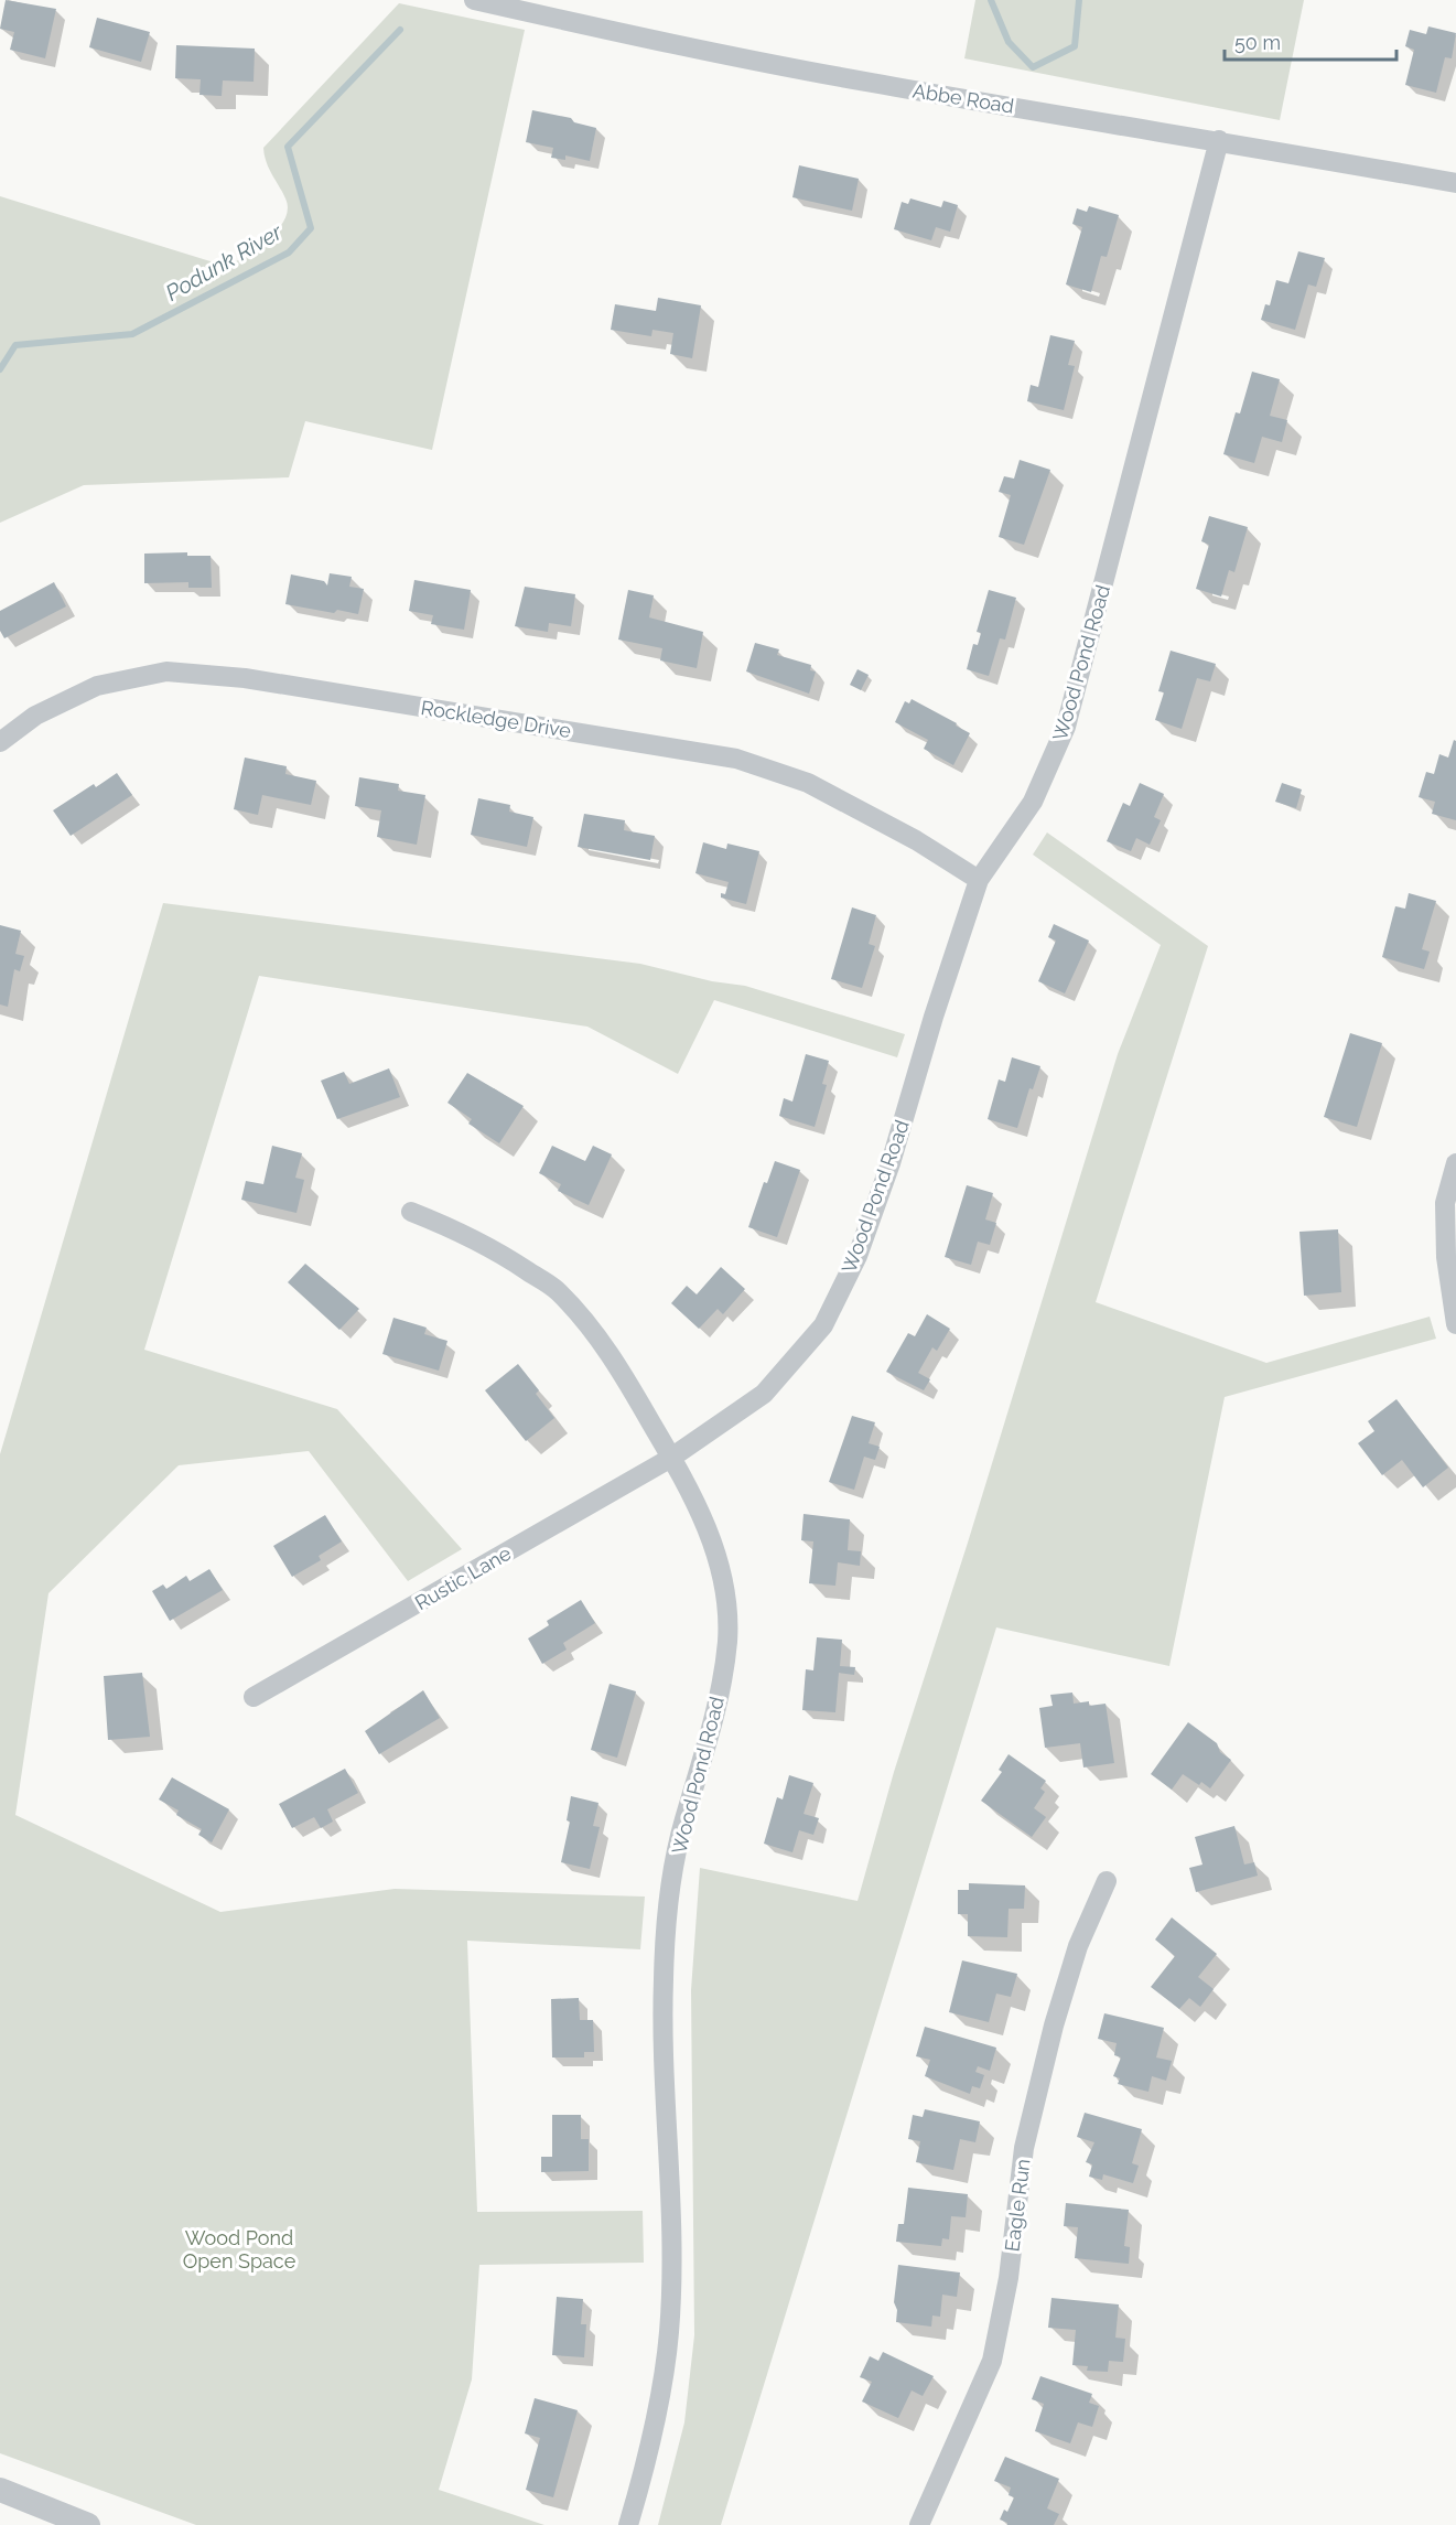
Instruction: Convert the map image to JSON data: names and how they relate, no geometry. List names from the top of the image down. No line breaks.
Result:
{"streets":{"street":["Abbe Road","Wood Pond Road","Rockledge Drive","Rustic Lane","Eagle Run"]},"crossings":[["Abbe Road","Wood Pond Road"],["Wood Pond Road","Rockledge Drive"],["Wood Pond Road","Rustic Lane"]],"water":["Podunk River"],"parks":["Wood Pond Open Space"],"scale_bar":"50 m"}
